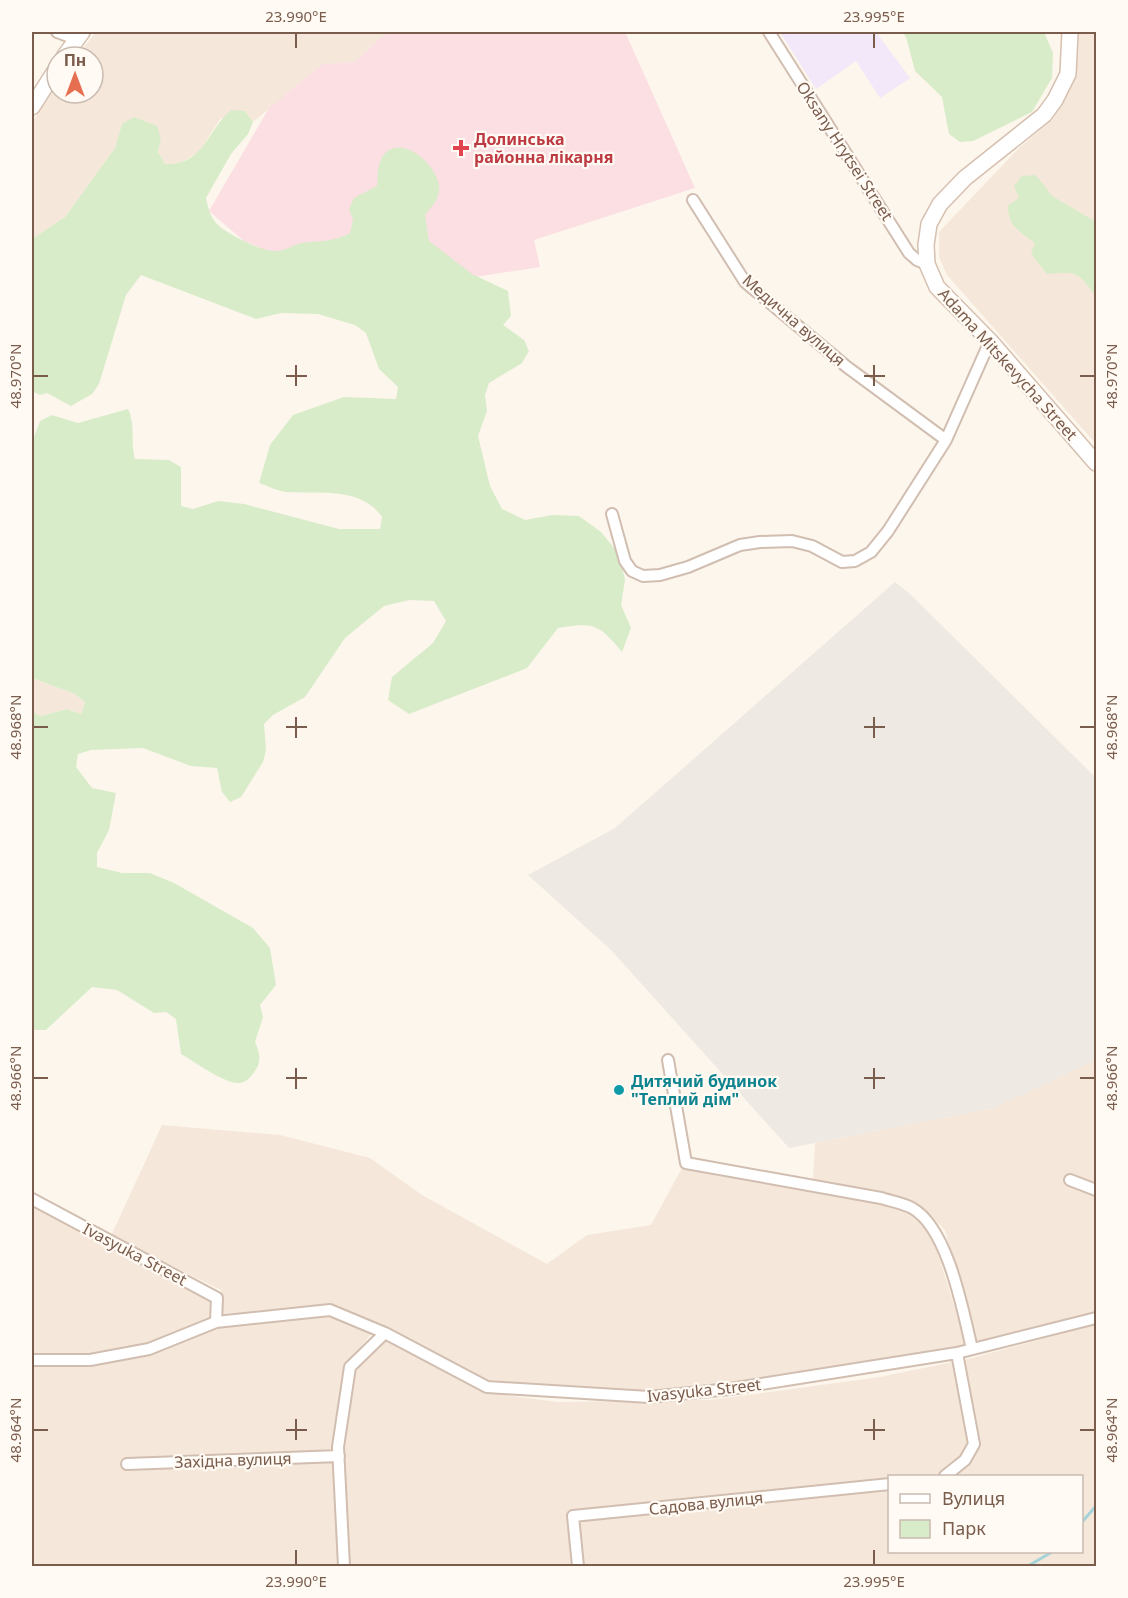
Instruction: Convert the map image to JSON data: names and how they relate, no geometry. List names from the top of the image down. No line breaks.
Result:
{"streets":{"street":["Oksany Hrytsei Street","Медична вулиця","Adama Mitskevycha Street","Ivasyuka Street","Західна вулиця","Садова вулиця"]},"crossings":[["Oksany Hrytsei Street","Adama Mitskevycha Street"]],"places":{"health":["Долинська районна лікарня"],"other":["Дитячий будинок \"Теплий дім\""]},"legend":["Вулиця","Парк"],"north":"top","coordinates":["23.990°E","23.995°E","48.970°N","48.968°N","48.966°N","48.964°N"]}
